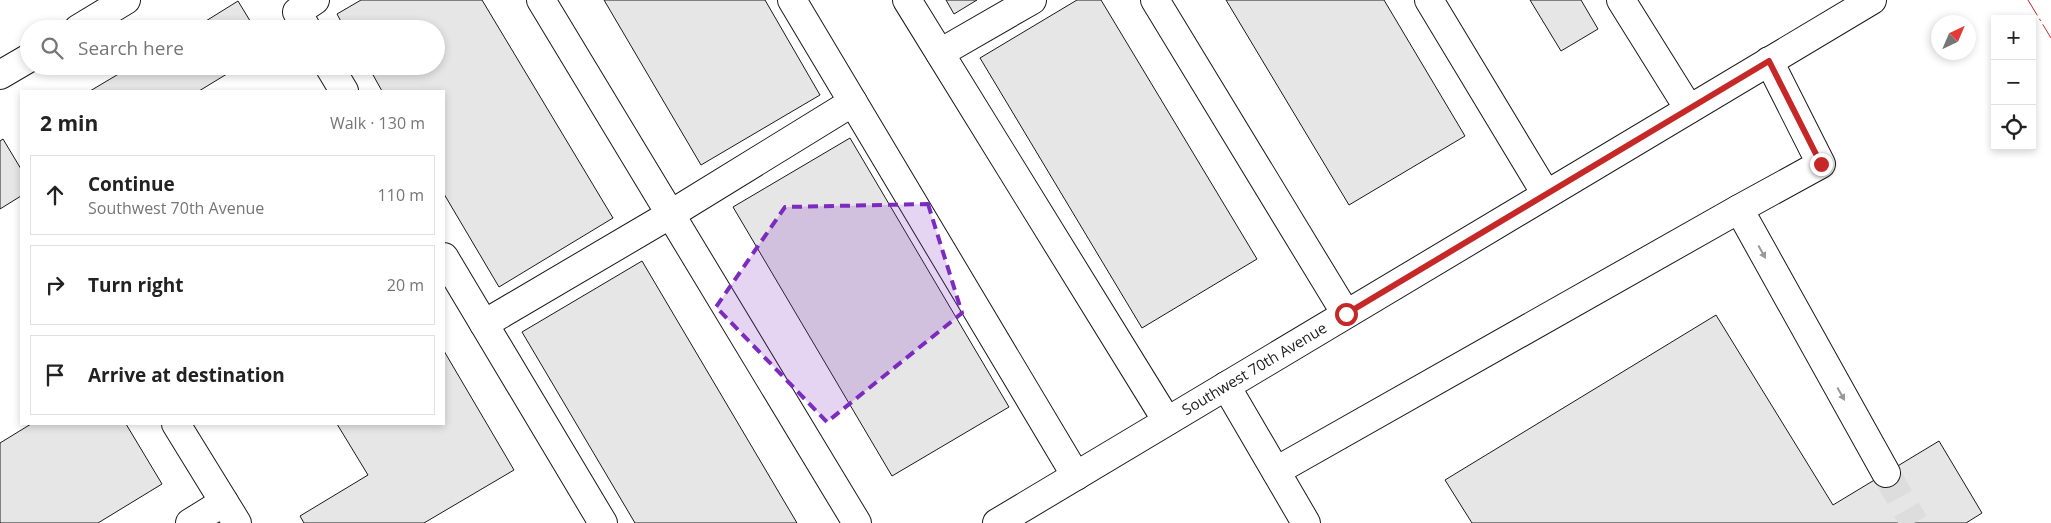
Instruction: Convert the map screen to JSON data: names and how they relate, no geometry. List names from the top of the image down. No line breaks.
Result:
{"streets":{"street":["Southwest 70th Avenue"]},"north":"top right","page":{"map_buttons":["+","−"],"search":"Search here","heading":["2 min","Walk · 130 m"],"list":[["Continue","Southwest 70th Avenue","110 m"],["Turn right","20 m"],"Arrive at destination"]}}
